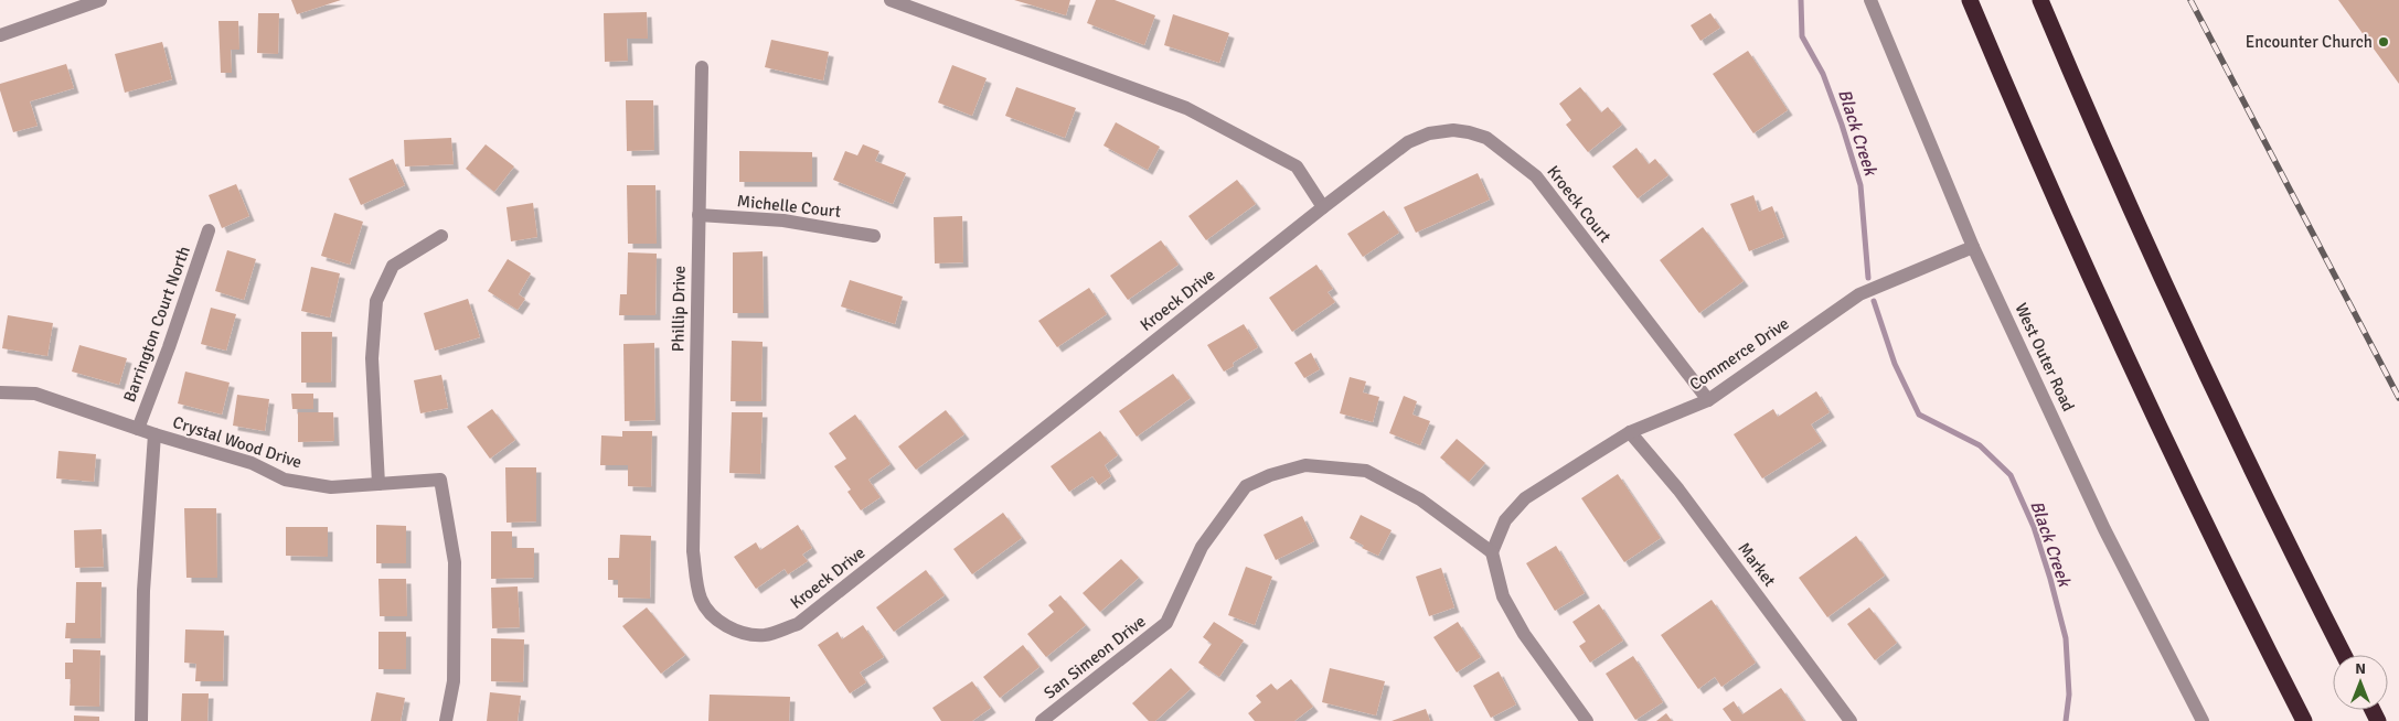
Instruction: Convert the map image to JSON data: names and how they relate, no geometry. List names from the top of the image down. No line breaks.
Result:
{"streets":{"street":["Kroeck Court","Michelle Court","Kroeck Drive","Phillip Drive","Barrington Court North","Commerce Drive","West Outer Road","Crystal Wood Drive","Market","San Simeon Drive"]},"crossings":[["Kroeck Court","Kroeck Drive"],["Kroeck Court","Commerce Drive"],["Michelle Court","Phillip Drive"],["Kroeck Drive","Phillip Drive"],["Barrington Court North","Crystal Wood Drive"],["Commerce Drive","West Outer Road"],["Commerce Drive","Market"],["Commerce Drive","San Simeon Drive"]],"water":["Black Creek"],"places":["Encounter Church"],"north":"top"}
